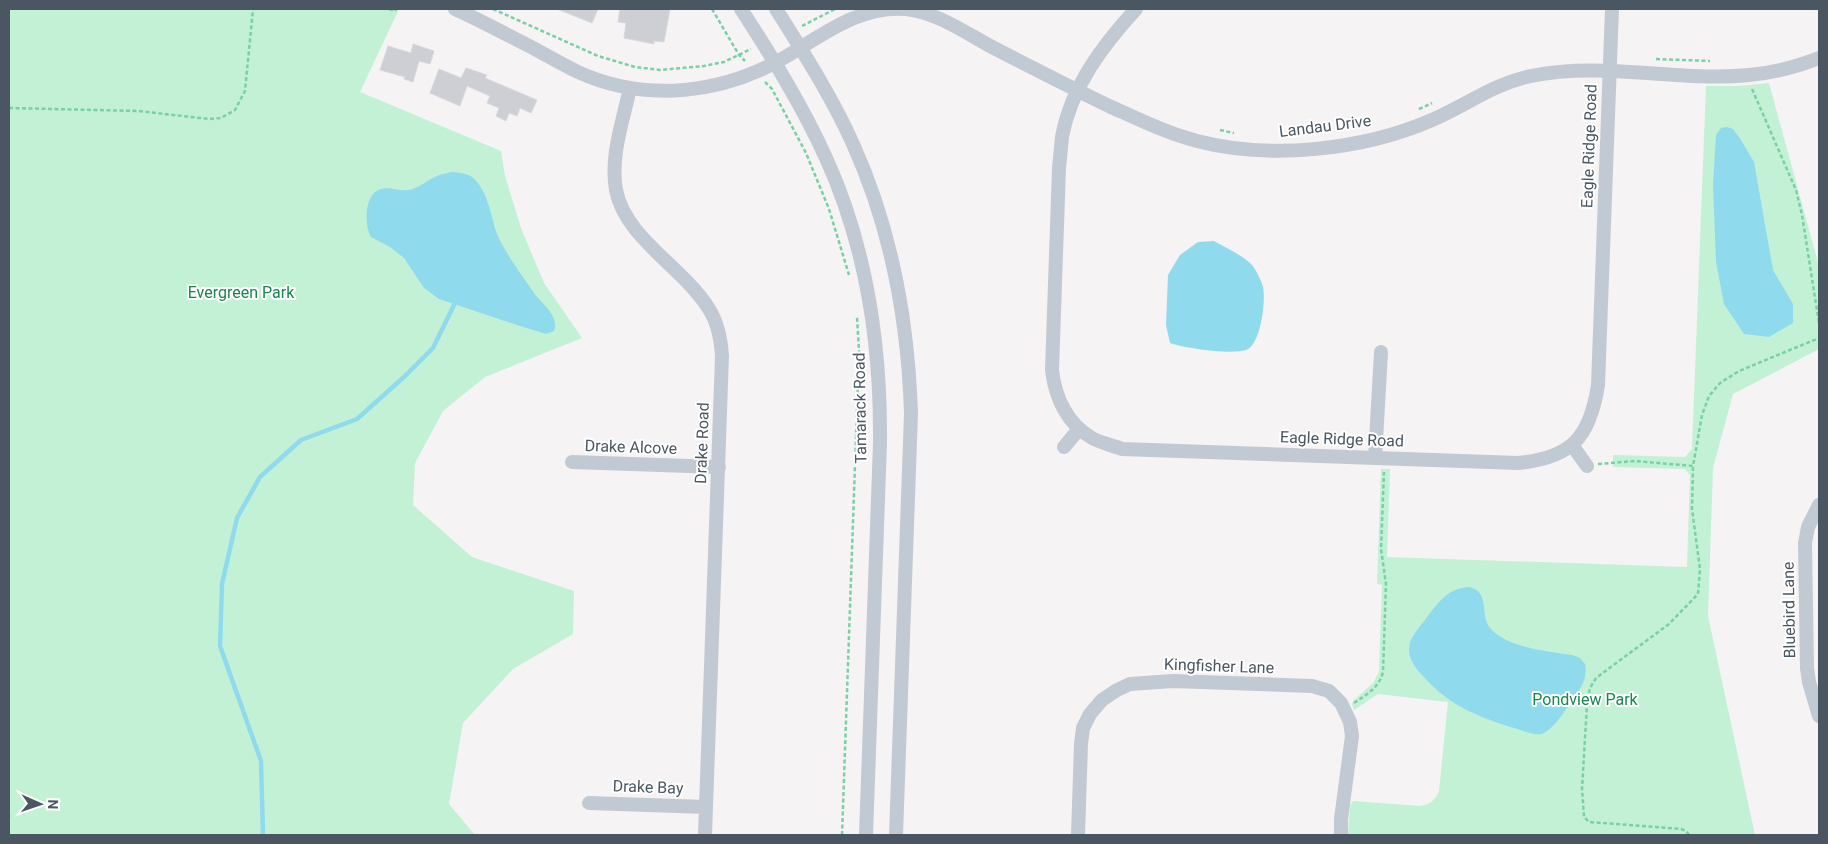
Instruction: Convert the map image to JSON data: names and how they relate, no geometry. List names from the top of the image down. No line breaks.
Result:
{"streets":{"street":["Landau Drive","Eagle Ridge Road","Tamarack Road","Drake Road","Drake Alcove","Bluebird Lane","Kingfisher Lane","Drake Bay"]},"crossings":[["Landau Drive","Eagle Ridge Road"],["Landau Drive","Tamarack Road"],["Landau Drive","Drake Road"],["Drake Road","Drake Alcove"],["Drake Road","Drake Bay"]],"parks":["Evergreen Park","Pondview Park"],"north":"right"}
